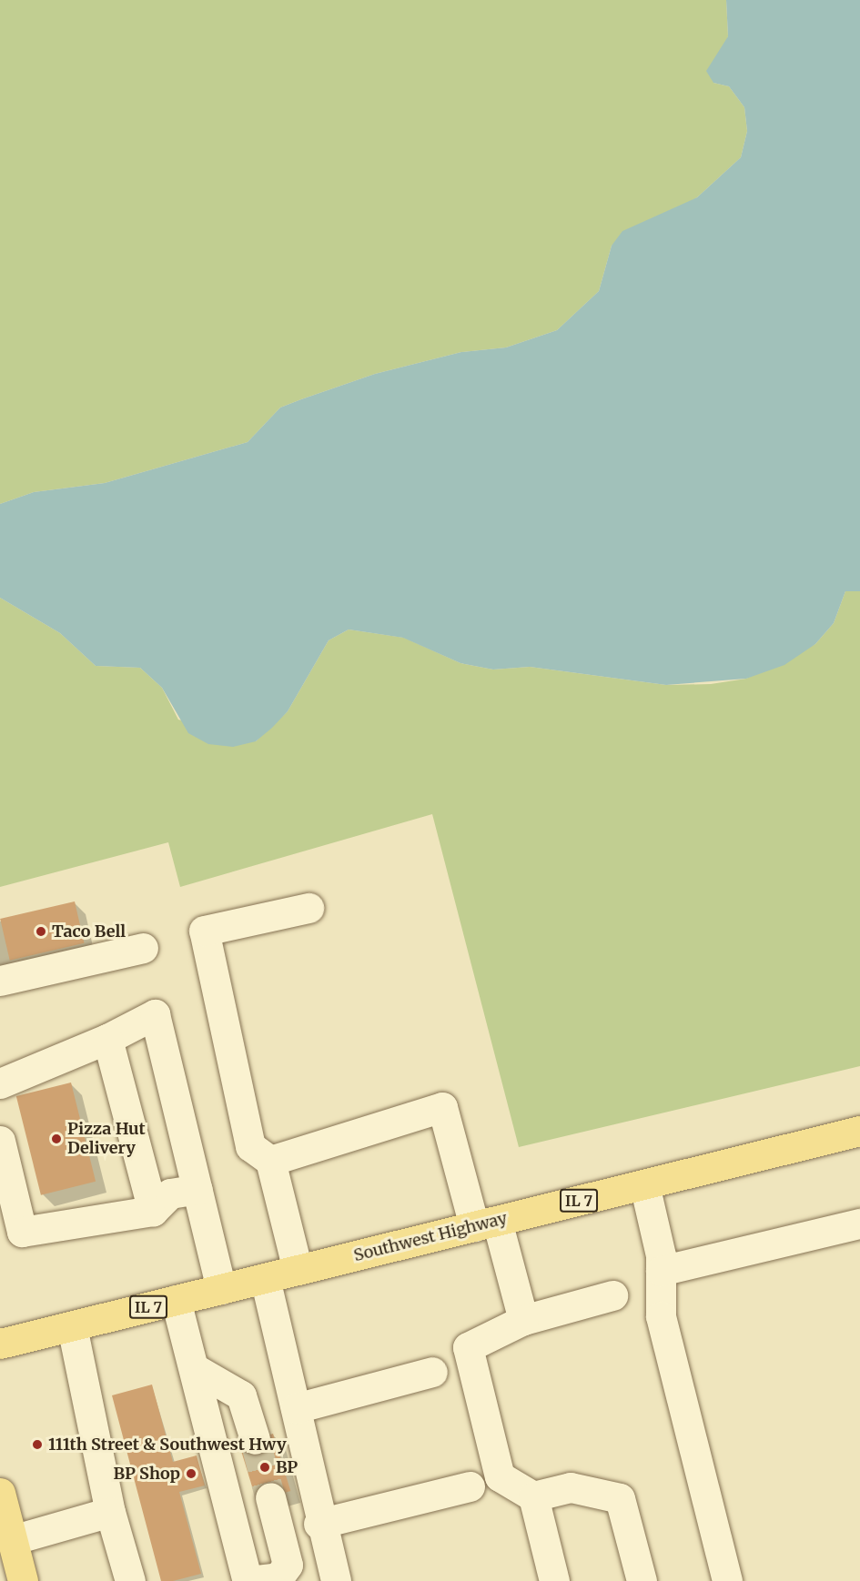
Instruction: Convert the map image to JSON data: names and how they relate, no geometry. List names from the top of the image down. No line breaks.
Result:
{"streets":{"main road":["IL 7","Southwest Highway"]},"places":["Taco Bell","Pizza Hut Delivery","111th Street & Southwest Hwy","BP","BP Shop"]}
